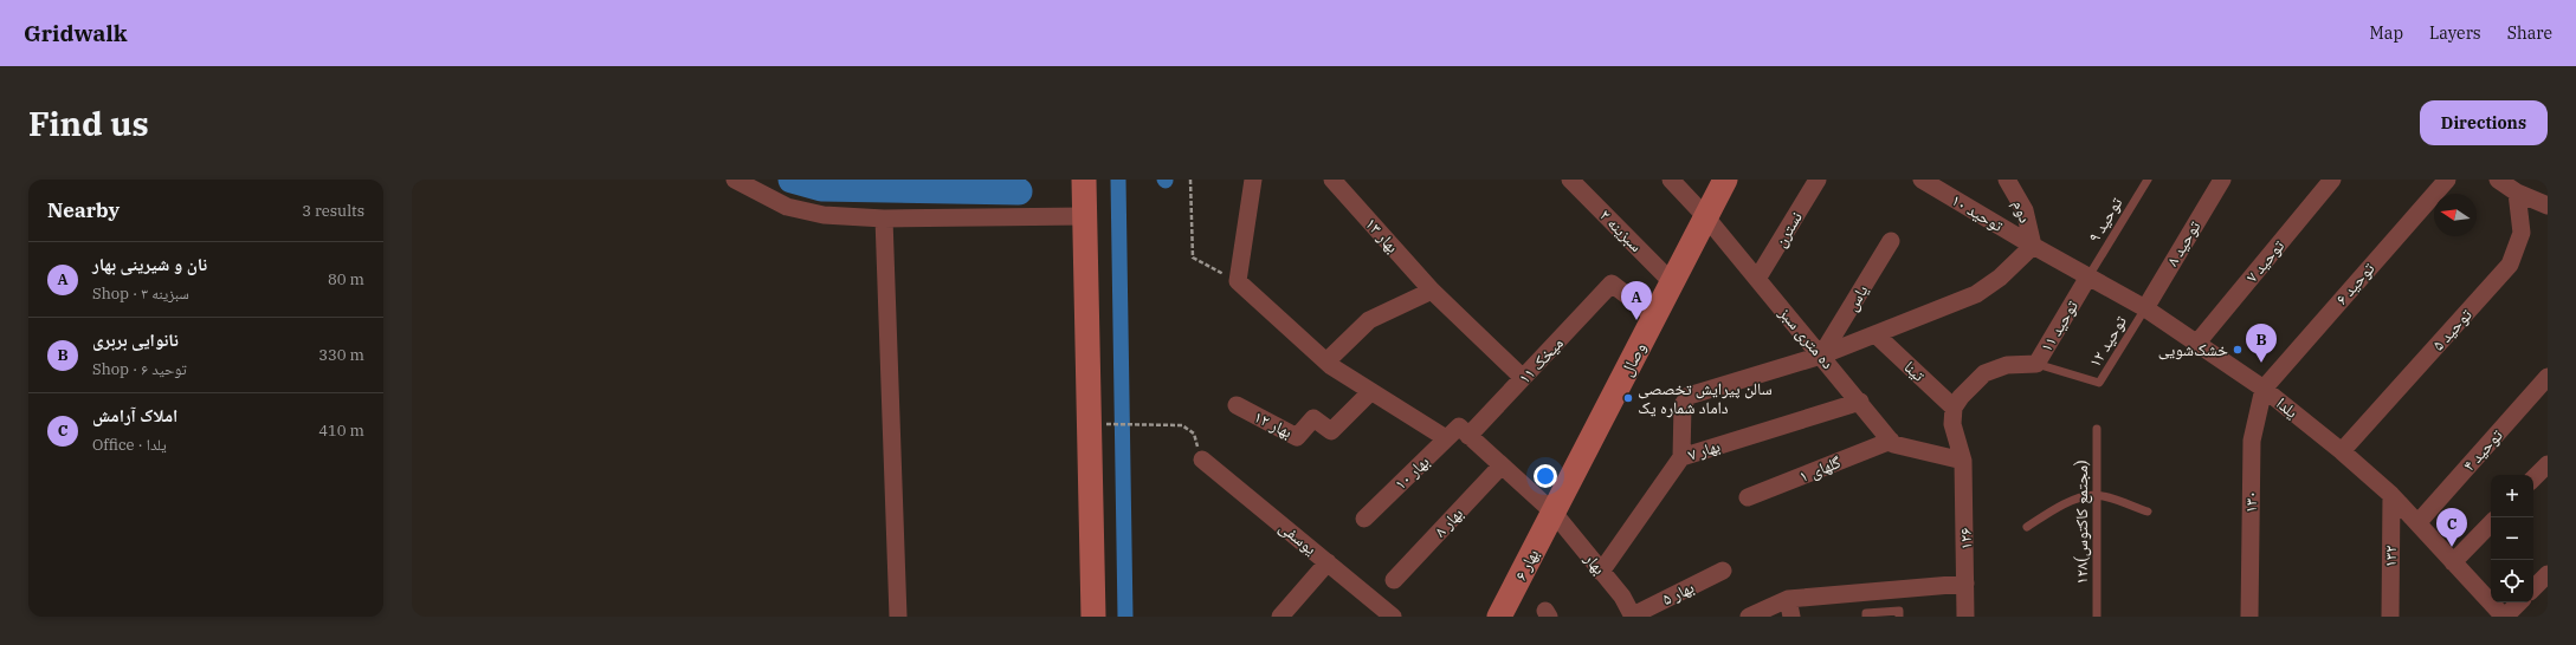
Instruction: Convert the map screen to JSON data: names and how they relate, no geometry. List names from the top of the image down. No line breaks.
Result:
{"streets":{"main road":["وصال","بهار ۶"],"street":["دوم","توحید ۱۰","نسترن","سبزینه ۲","بهار ۱۳","توحید ۸","توحید ۷","توحید ۶","یاس","توحید ۱۱","توحید ۵","ده متری سبز","میخک ۱۱","تینا","یلدا","بهار ۱۲","بهار ۷","توحید ۴","گلهای ۱","بهار ۱۰","۱۳۰","بهار ۸","یوسفی","۱۲۶","۱۳۲","بهار","بهار ۵"],"lane":["توحید ۹","توحید ۱۲","۱۲۸(مجتمع کاکتوس)"]},"crossings":[["دوم","توحید ۱۰"],["دوم","یلدا"],["توحید ۱۰","یلدا"],["توحید ۹","توحید ۱۱"],["توحید ۹","یلدا"],["نسترن","ده متری سبز"],["سبزینه ۲","وصال"],["بهار ۱۳","میخک ۱۱"],["توحید ۸","توحید ۱۲"],["توحید ۸","یلدا"],["توحید ۷","یلدا"],["توحید ۶","یلدا"],["توحید ۶","۱۳۰"],["یاس","ده متری سبز"],["توحید ۱۱","توحید ۱۲"],["توحید ۱۱","تینا"],["توحید ۱۱","یلدا"],["توحید ۵","یلدا"],["ده متری سبز","وصال"],["ده متری سبز","بهار ۷"],["ده متری سبز","گلهای ۱"],["توحید ۱۲","یلدا"],["وصال","میخک ۱۱"],["وصال","بهار"],["وصال","بهار ۶"],["میخک ۱۱","بهار ۱۰"],["میخک ۱۱","بهار"],["یلدا","توحید ۴"],["یلدا","۱۳۰"],["یلدا","۱۳۲"],["بهار ۷","بهار"],["بهار ۱۰","بهار"],["بهار ۸","بهار"],["بهار","بهار ۶"],["بهار","بهار ۵"]],"places":["خشک‌شویی","سالن پیرایش تخصصی داماد شماره یک"],"north":"left","page":{"header":"Gridwalk","nav":["Map","Layers","Share"],"buttons":"Directions","title":"Find us","heading":["Nearby","3 results"],"list":[{"mark":"A","name":"نان و شیرینی بهار","note":"Shop · سبزینه ۳","value":"80 m"},{"mark":"B","name":"نانوایی بربری","note":"Shop · توحید ۶","value":"330 m"},{"mark":"C","name":"املاک آرامش","note":"Office · یلدا","value":"410 m"}],"pins":["A","B","C"],"map_buttons":["+","−"]}}
